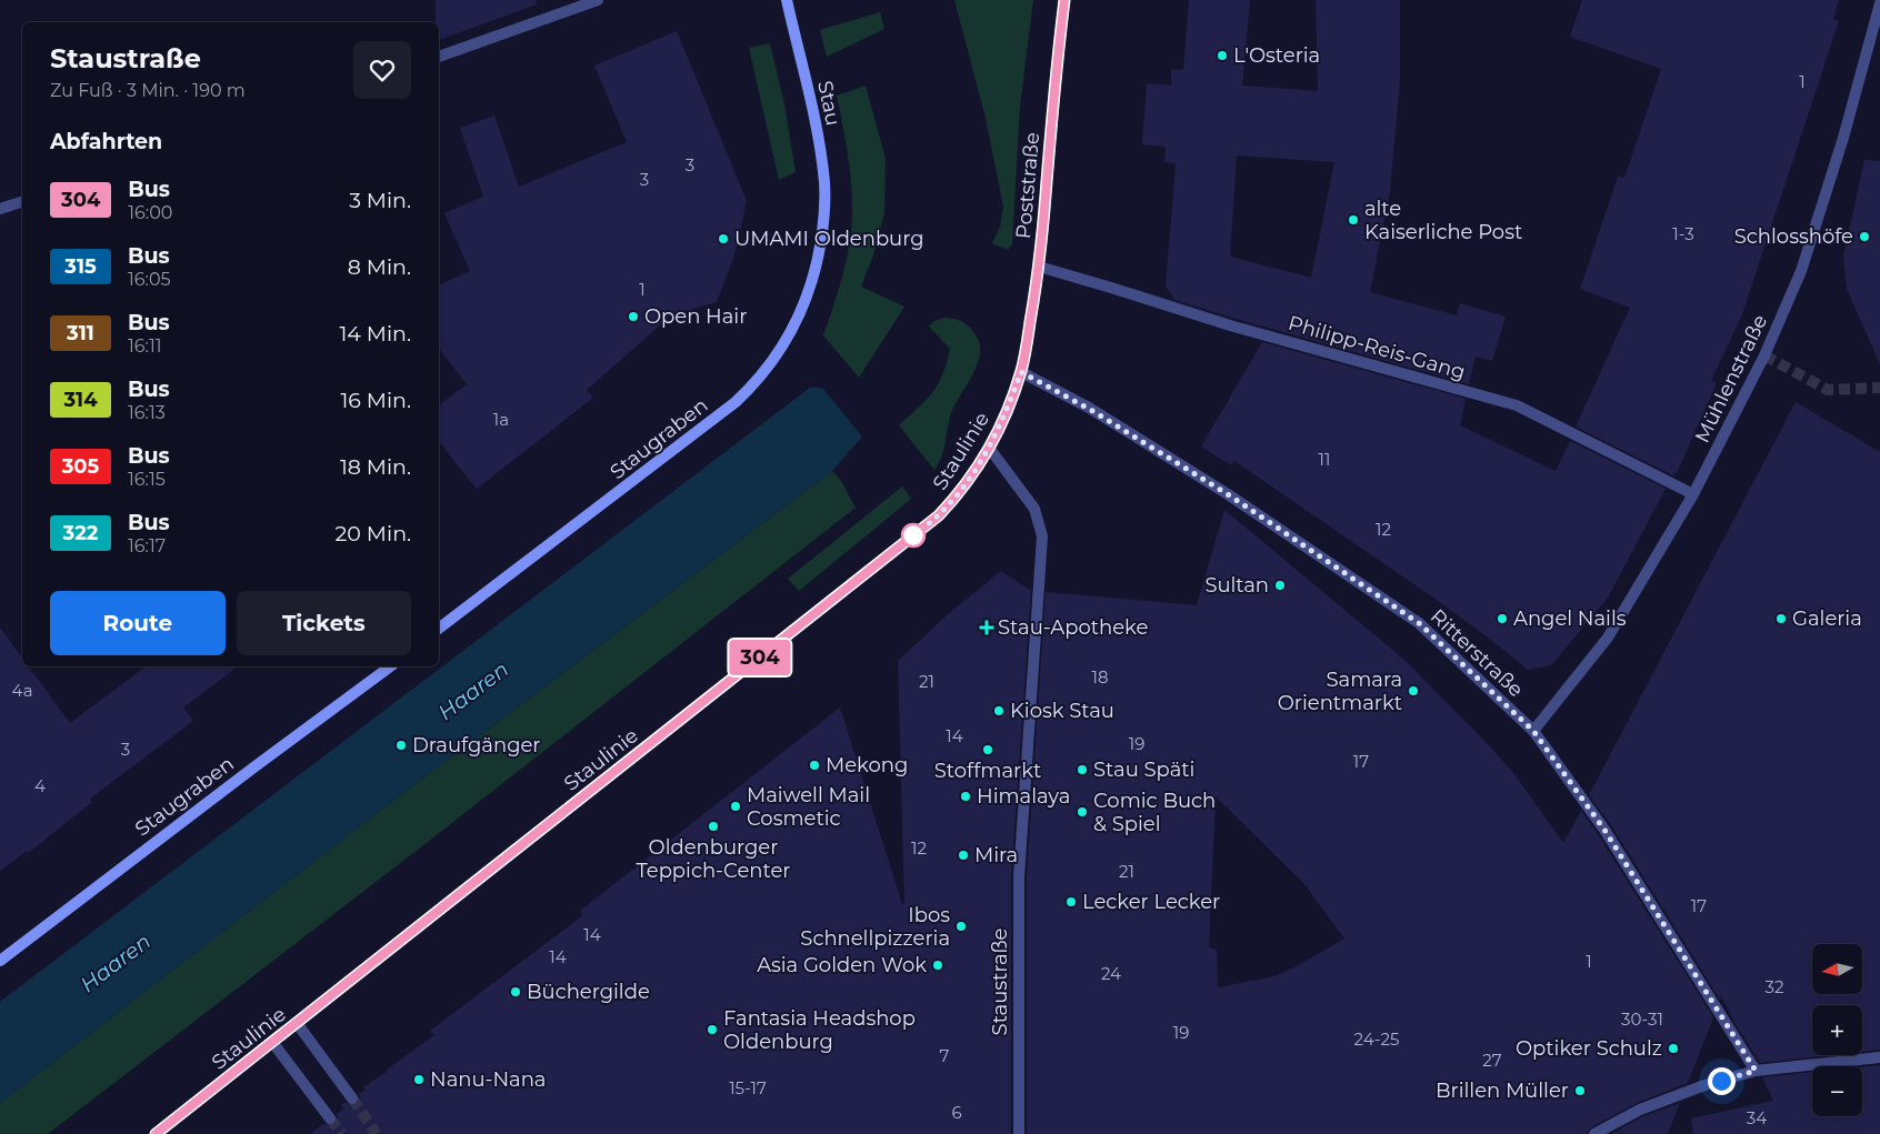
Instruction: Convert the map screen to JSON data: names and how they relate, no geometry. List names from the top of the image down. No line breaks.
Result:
{"streets":{"street":["Stau","Poststraße","Philipp-Reis-Gang","Mühlenstraße","Staugraben","Staulinie","Ritterstraße","Staustraße"]},"crossings":[["Stau","Staugraben"],["Poststraße","Philipp-Reis-Gang"],["Poststraße","Staulinie"],["Poststraße","Ritterstraße"],["Philipp-Reis-Gang","Mühlenstraße"],["Mühlenstraße","Ritterstraße"],["Staulinie","Ritterstraße"],["Staulinie","Staustraße"]],"water":["Haaren"],"places":{"other":["L'Osteria","alte Kaiserliche Post","Schlosshöfe","UMAMI Oldenburg","Open Hair","Sultan","Angel Nails","Galeria","Samara Orientmarkt","Kiosk Stau","Draufgänger","Stoffmarkt","Mekong","Stau Späti","Himalaya","Maiwell Mail Cosmetic","Comic Buch & Spiel","Oldenburger Teppich-Center","Mira","Lecker Lecker","Ibos Schnellpizzeria","Asia Golden Wok","Büchergilde","Fantasia Headshop Oldenburg","Optiker Schulz","Nanu-Nana","Brillen Müller"],"health":["Stau-Apotheke"]},"lines":["bus line 304"],"house_numbers":["1","3","3","1-3","1","1a","11","12","18","21","4a","14","19","3","17","4","12","21","17","14","14","1","24","32","30-31","19","24-25","7","27","15-17","6","34"],"north":"left","page":{"on_map":"304","heading":[["Staustraße","Zu Fuß · 3 Min. · 190 m"],"Abfahrten"],"list":[{"mark":"304","name":"Bus","note":"16:00","value":"3 Min."},{"mark":"315","name":"Bus","note":"16:05","value":"8 Min."},{"mark":"311","name":"Bus","note":"16:11","value":"14 Min."},{"mark":"314","name":"Bus","note":"16:13","value":"16 Min."},{"mark":"305","name":"Bus","note":"16:15","value":"18 Min."},{"mark":"322","name":"Bus","note":"16:17","value":"20 Min."}],"buttons":["Route","Tickets"],"map_buttons":["+","−"]}}
